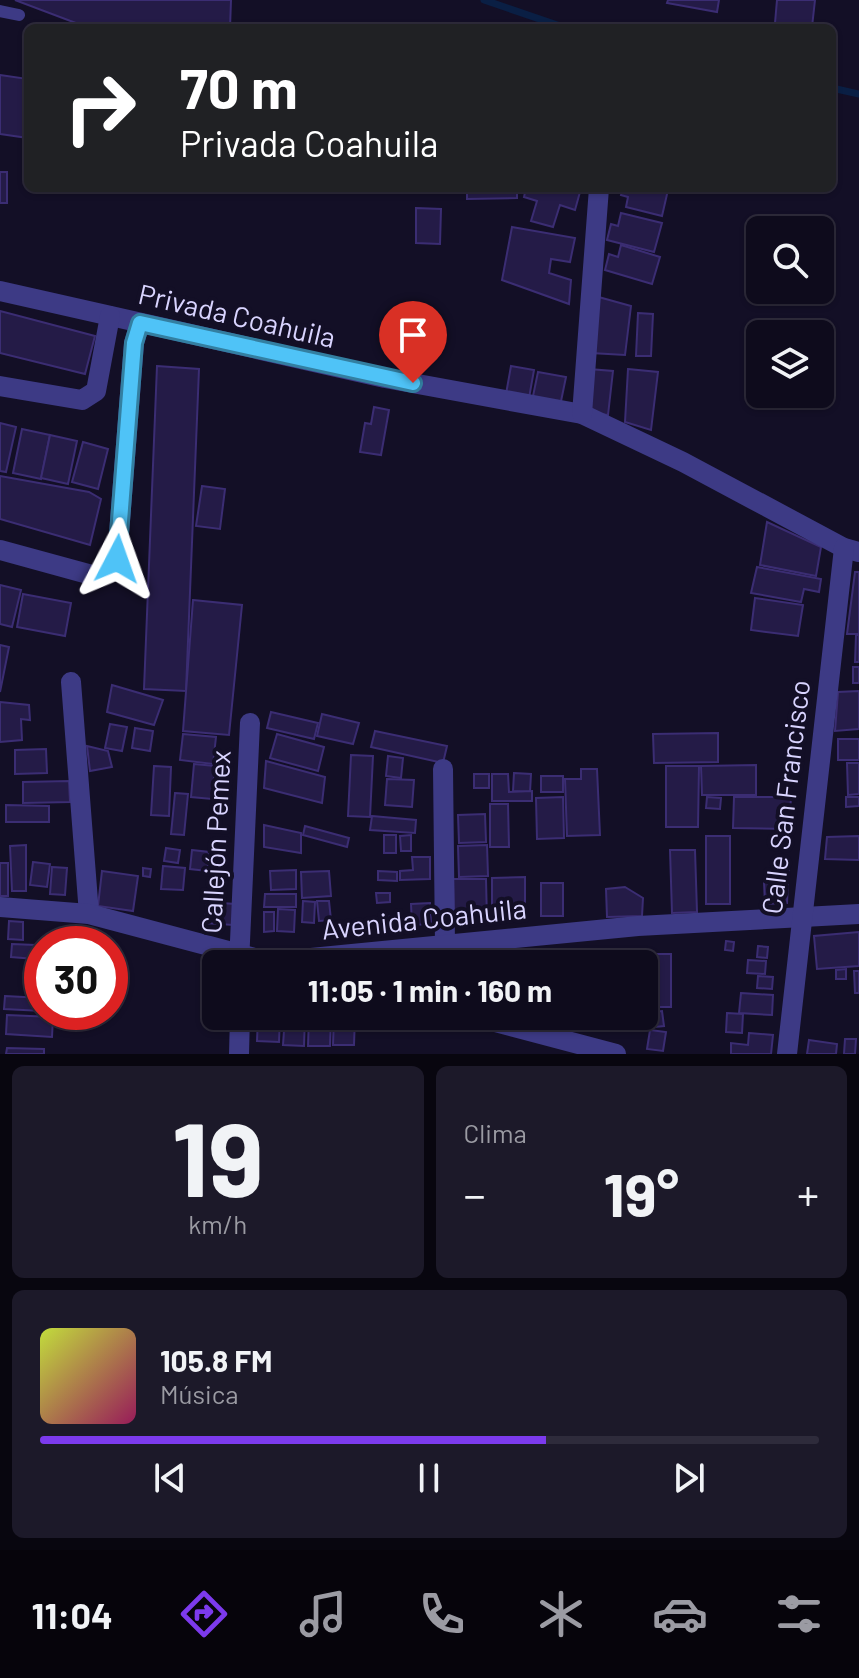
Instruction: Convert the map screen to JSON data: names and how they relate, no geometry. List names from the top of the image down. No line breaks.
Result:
{"streets":{"street":["Privada Coahuila","Calle San Francisco","Callejón Pemex","Avenida Coahuila"]},"crossings":[["Privada Coahuila","Calle San Francisco"],["Calle San Francisco","Avenida Coahuila"]],"page":{"turn":["70 m","Privada Coahuila"],"limit":"30","trip":"11:05 · 1 min · 160 m","tile":[["19","km/h"],"Clima"],"heat":["−","19°","+"],"song":["105.8 FM","Música"],"tabs":"11:04"}}
